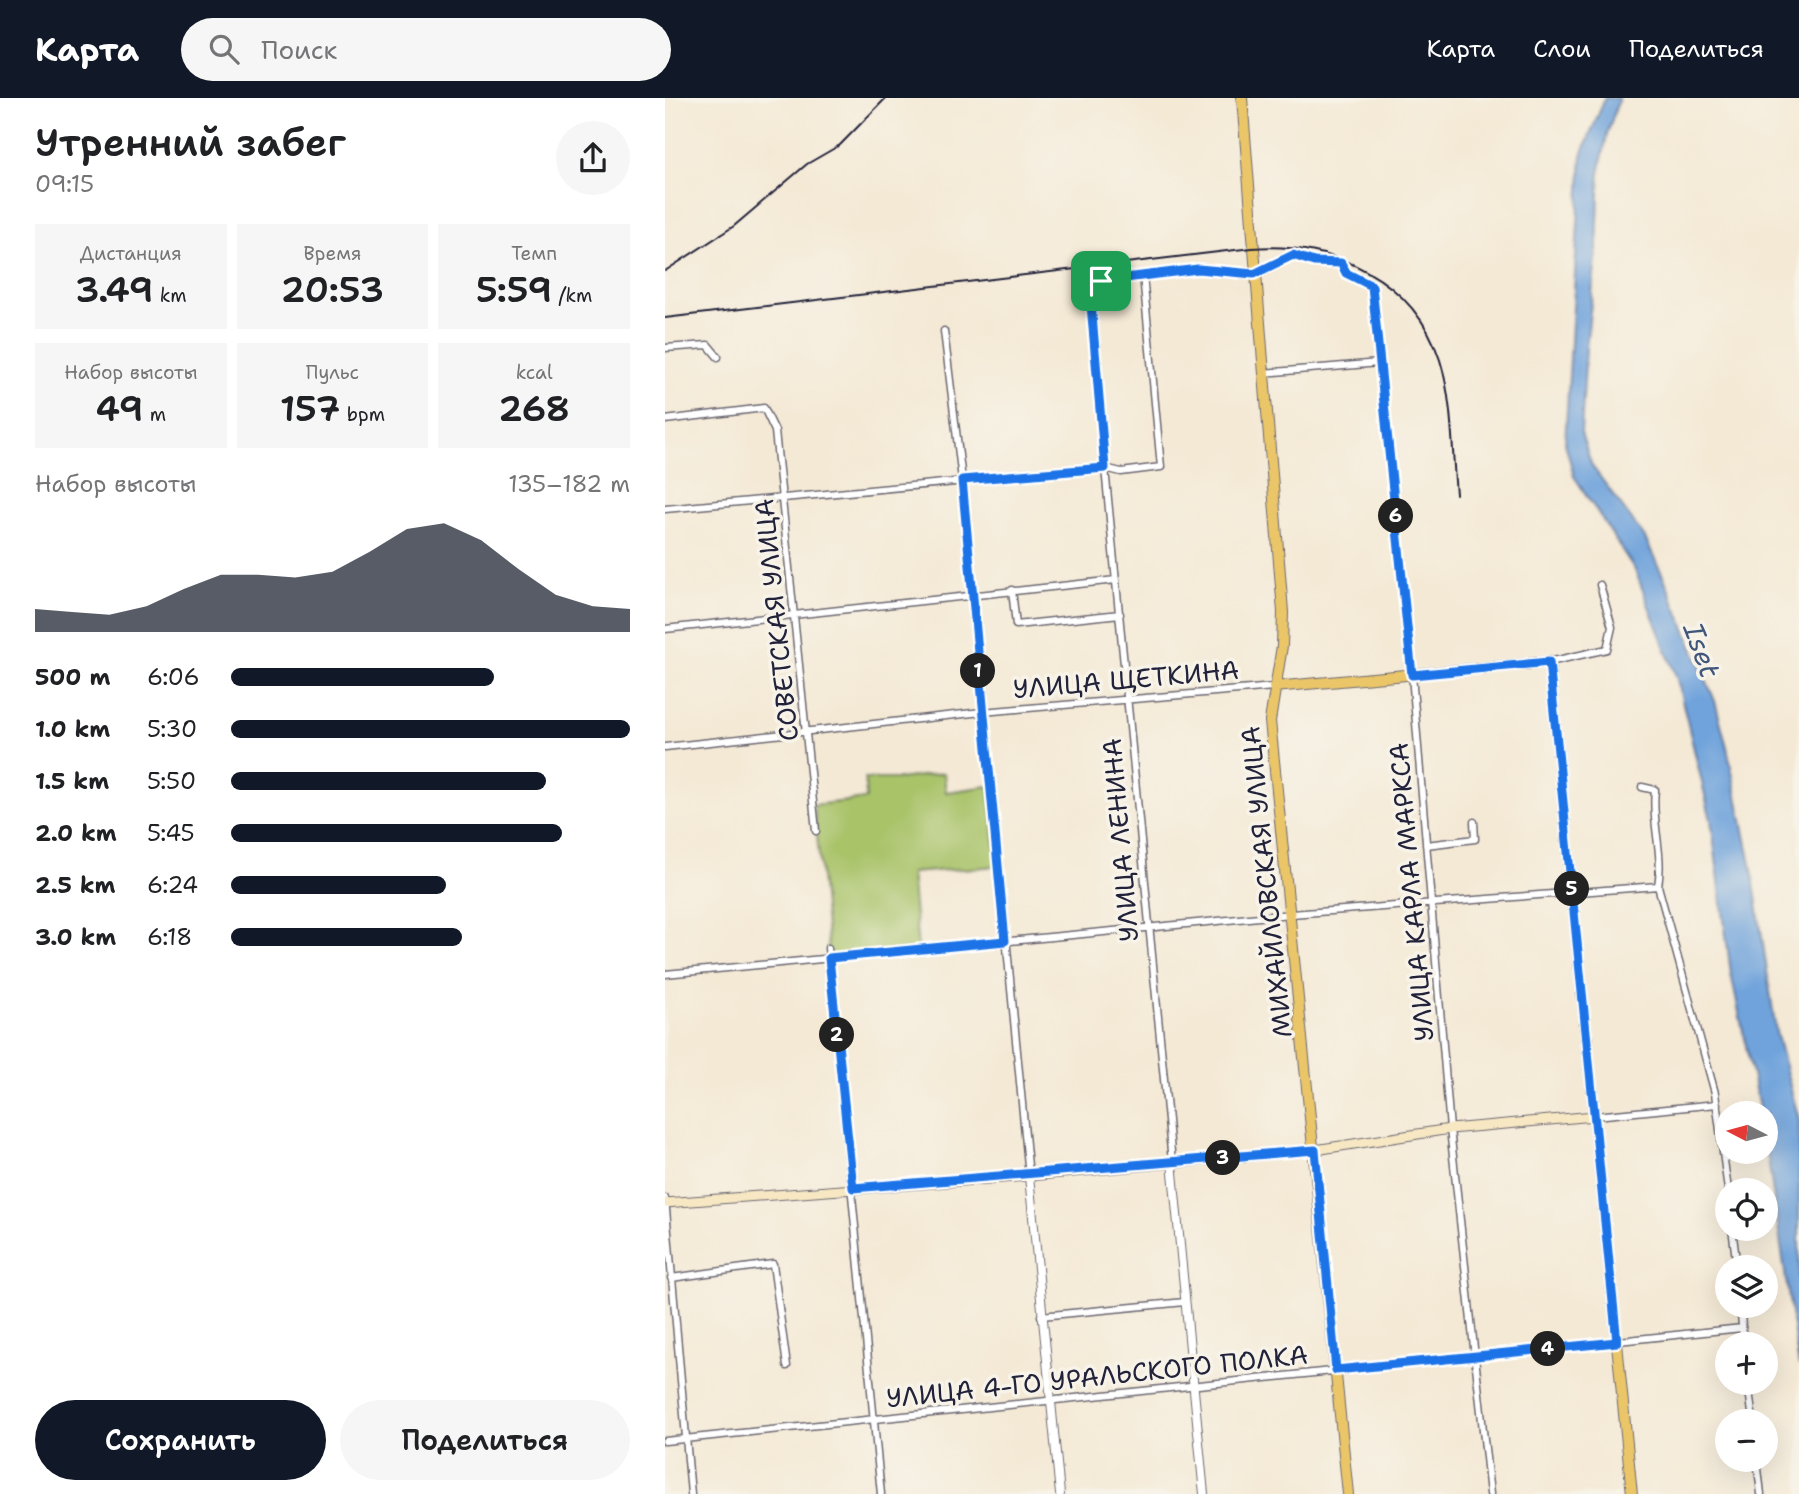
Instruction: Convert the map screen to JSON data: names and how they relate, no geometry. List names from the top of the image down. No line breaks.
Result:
{"streets":{"main road":["УЛИЦА ЩЕТКИНА","МИХАЙЛОВСКАЯ УЛИЦА"],"street":["СОВЕТСКАЯ УЛИЦА","УЛИЦА ЛЕНИНА","УЛИЦА КАРЛА МАРКСА","УЛИЦА 4-ГО УРАЛЬСКОГО ПОЛКА"]},"crossings":[["СОВЕТСКАЯ УЛИЦА","УЛИЦА ЩЕТКИНА"],["УЛИЦА ЩЕТКИНА","УЛИЦА ЛЕНИНА"],["УЛИЦА ЩЕТКИНА","МИХАЙЛОВСКАЯ УЛИЦА"],["УЛИЦА ЩЕТКИНА","УЛИЦА КАРЛА МАРКСА"],["УЛИЦА ЛЕНИНА","МИХАЙЛОВСКАЯ УЛИЦА"],["УЛИЦА ЛЕНИНА","УЛИЦА КАРЛА МАРКСА"],["УЛИЦА ЛЕНИНА","УЛИЦА 4-ГО УРАЛЬСКОГО ПОЛКА"],["МИХАЙЛОВСКАЯ УЛИЦА","УЛИЦА КАРЛА МАРКСА"],["МИХАЙЛОВСКАЯ УЛИЦА","УЛИЦА 4-ГО УРАЛЬСКОГО ПОЛКА"],["УЛИЦА КАРЛА МАРКСА","УЛИЦА 4-ГО УРАЛЬСКОГО ПОЛКА"]],"water":["Iset"],"north":"left","page":{"header":"Карта","search":"Поиск","nav":["Карта","Слои","Поделиться"],"heading":["Утренний забег","09:15"],"stats":[["Дистанция","3.49 km"],["Время","20:53"],["Темп","5:59 /km"],["Набор высоты","49 m"],["Пульс","157 bpm"],["kcal","268"]],"chart":["Набор высоты","135–182 m"],"pins":["6","1","5","2","3","4"],"list":[{"name":"500 m","note":"6:06"},{"name":"1.0 km","note":"5:30"},{"name":"1.5 km","note":"5:50"},{"name":"2.0 km","note":"5:45"},{"name":"2.5 km","note":"6:24"},{"name":"3.0 km","note":"6:18"}],"map_buttons":["+","−"],"buttons":["Сохранить","Поделиться"]}}
